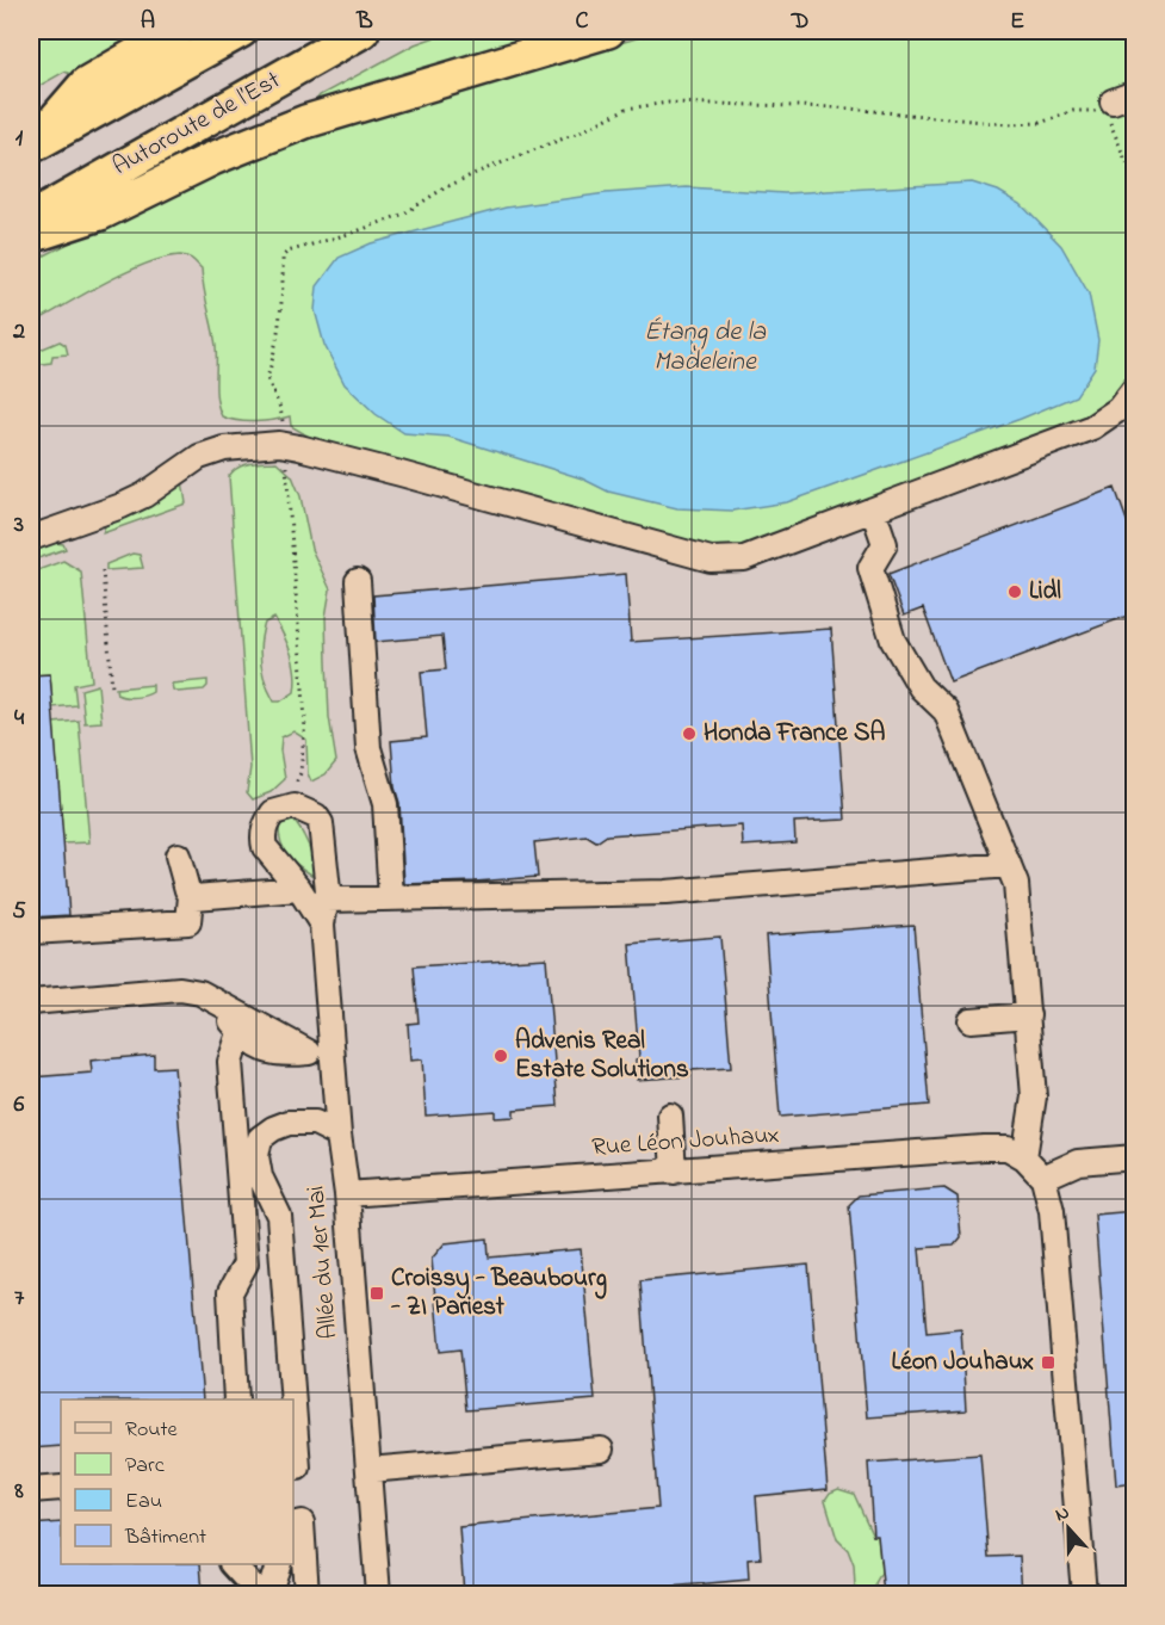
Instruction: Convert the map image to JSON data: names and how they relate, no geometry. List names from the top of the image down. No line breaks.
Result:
{"streets":{"highway":["Autoroute de l’Est"],"street":["Rue Léon Jouhaux","Allée du 1er Mai"]},"crossings":[["Rue Léon Jouhaux","Allée du 1er Mai"]],"water":["Étang de la Madeleine"],"places":{"other":["Lidl","Honda France SA","Advenis Real Estate Solutions"],"transit":["Croissy - Beaubourg - ZI Pariest","Léon Jouhaux"]},"legend":["Route","Parc","Eau","Bâtiment"],"north":"top","grid":{"columns":["A","B","C","D","E"],"rows":["1","2","3","4","5","6","7","8"]}}
